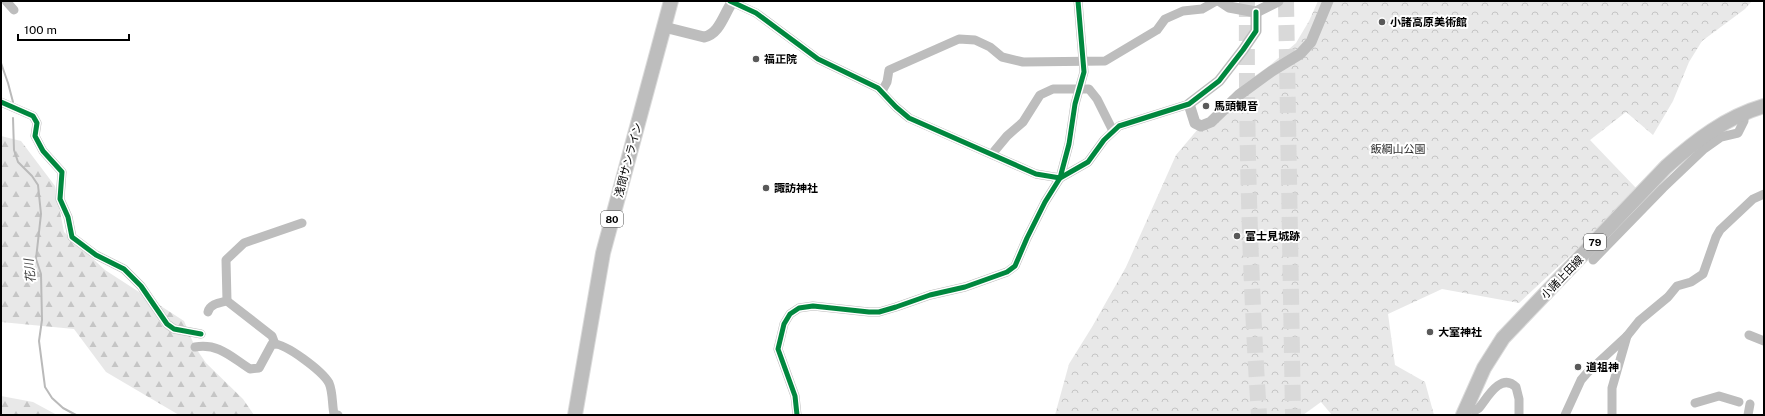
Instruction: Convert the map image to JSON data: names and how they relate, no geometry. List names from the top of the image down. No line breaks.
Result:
{"streets":{"main road":["浅間サンライン","80","79","小諸上田線"]},"water":["花川"],"parks":["飯綱山公園"],"places":["小諸高原美術館","福正院","馬頭観音","諏訪神社","富士見城跡","大室神社","道祖神"],"scale_bar":"100 m"}
